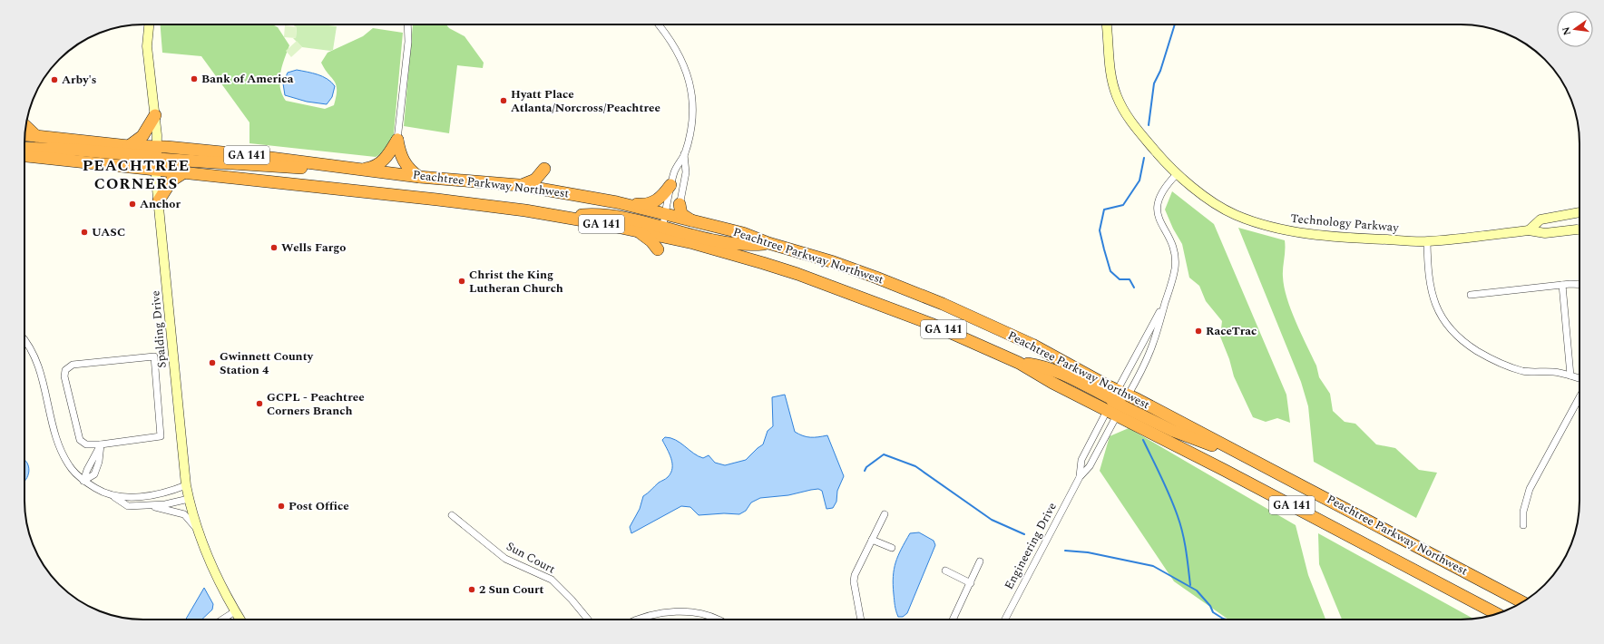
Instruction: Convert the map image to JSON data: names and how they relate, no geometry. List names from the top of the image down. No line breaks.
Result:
{"streets":{"highway":["GA 141","Peachtree Parkway Northwest"],"street":["Technology Parkway","Spalding Drive","Engineering Drive","Sun Court"]},"crossings":[["Peachtree Parkway Northwest","Spalding Drive"],["Peachtree Parkway Northwest","Engineering Drive"],["Technology Parkway","Engineering Drive"]],"districts":["PEACHTREE CORNERS"],"places":["Bank of America","Arby's","Hyatt Place Atlanta/Norcross/Peachtree","Anchor","UASC","Wells Fargo","Christ the King Lutheran Church","RaceTrac","Gwinnett County Station 4","GCPL - Peachtree Corners Branch","Post Office","2 Sun Court"],"north":"left"}
